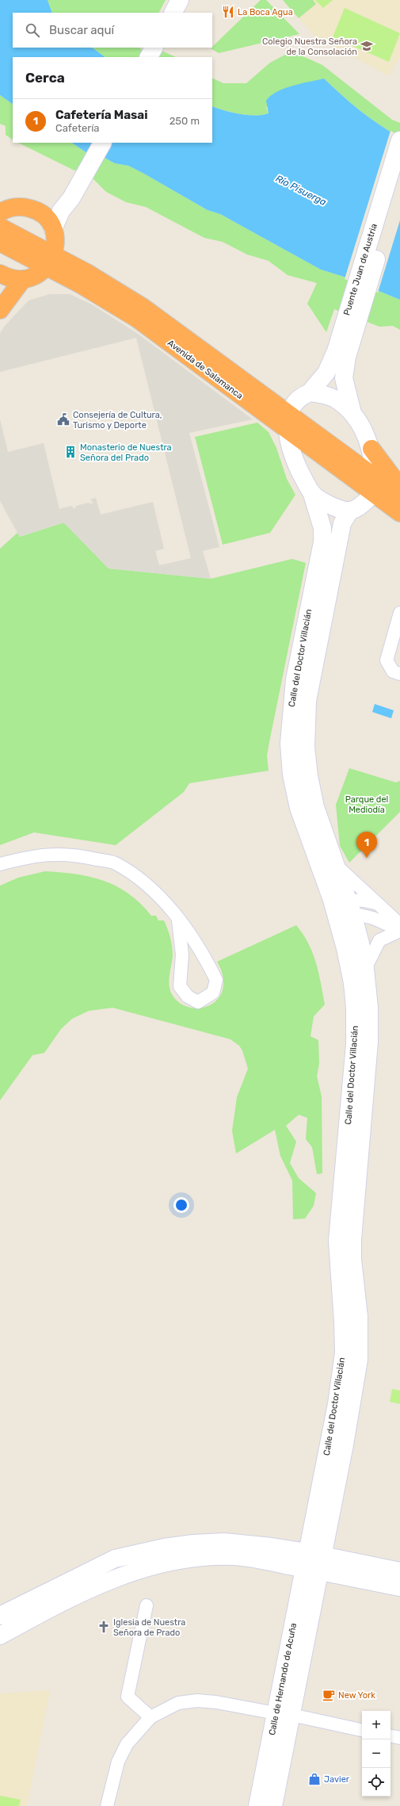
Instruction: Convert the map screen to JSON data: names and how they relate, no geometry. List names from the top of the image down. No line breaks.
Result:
{"streets":{"highway":["Avenida de Salamanca"],"street":["Puente Juan de Austria","Calle del Doctor Villacián","Calle de Hernando de Acuña"]},"crossings":[["Puente Juan de Austria","Avenida de Salamanca"],["Puente Juan de Austria","Calle del Doctor Villacián"],["Avenida de Salamanca","Calle del Doctor Villacián"],["Calle del Doctor Villacián","Calle de Hernando de Acuña"]],"water":["Río Pisuerga"],"parks":["Parque del Mediodía"],"places":{"restaurant":["La Boca Agua"],"school or university":["Colegio Nuestra Señora de la Consolación"],"public building":["Consejería de Cultura, Turismo y Deporte"],"building":["Monasterio de Nuestra Señora del Prado"],"church":["Iglesia de Nuestra Señora de Prado"],"cafe":["New York"],"shop":["Javier"]},"page":{"search":"Buscar aquí","heading":"Cerca","list":[{"mark":"1","name":"Cafetería Masai","note":"Cafetería","value":"250 m"}],"pins":"1","map_buttons":["+","−"]}}
